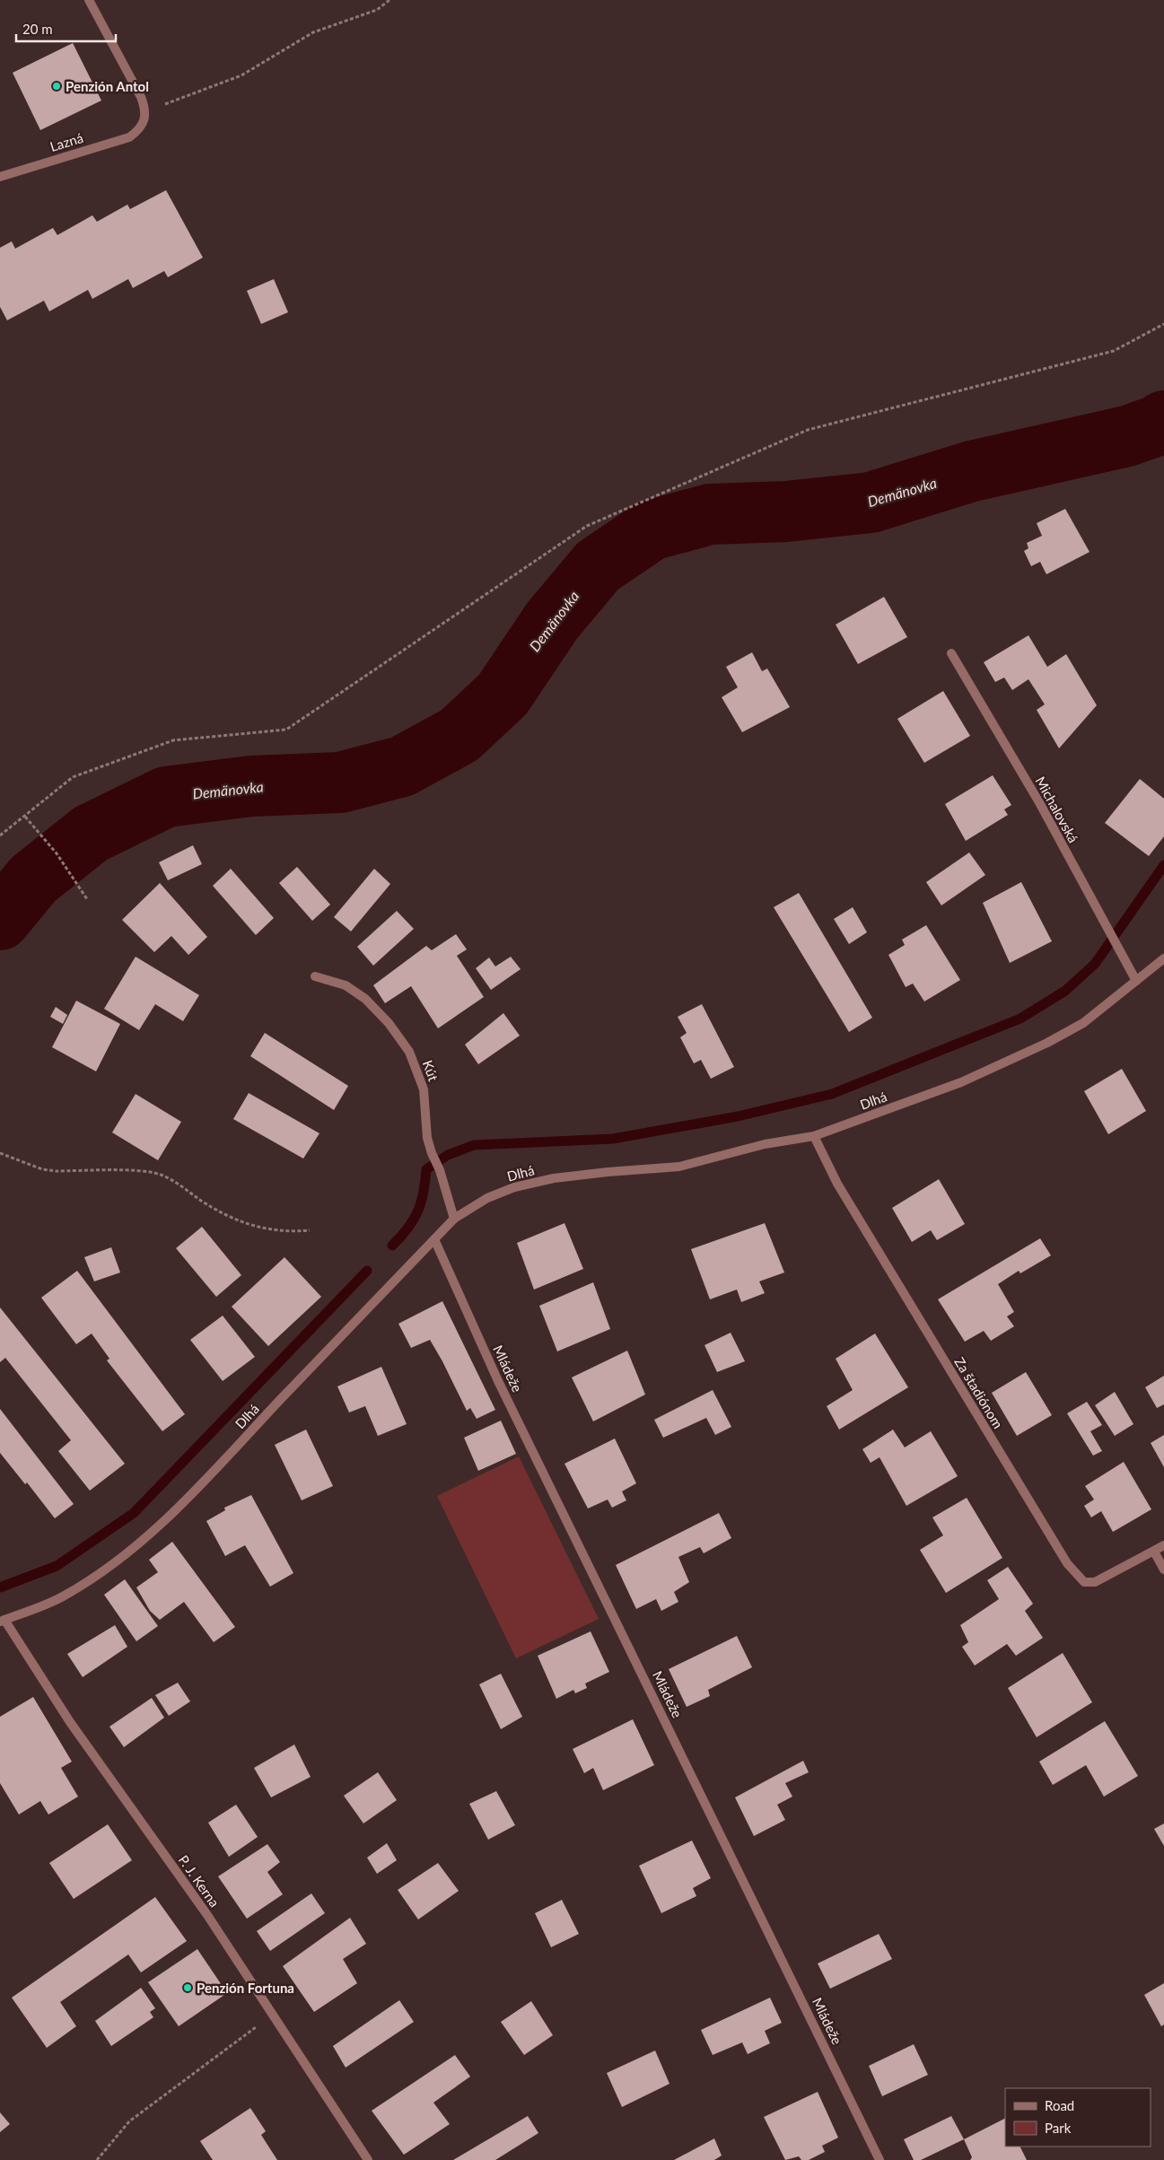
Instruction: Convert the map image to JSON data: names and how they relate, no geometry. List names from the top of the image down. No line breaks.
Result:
{"streets":{"street":["Lazná","Michalovská","Kút","Dlhá","Mládeže","Za štadiónom","P. J. Kerna"]},"crossings":[["Michalovská","Dlhá"],["Kút","Dlhá"],["Dlhá","Mládeže"],["Dlhá","Za štadiónom"],["Dlhá","P. J. Kerna"]],"water":["Demänovka"],"places":["Penzión Antol","Penzión Fortuna"],"legend":["Road","Park"],"scale_bar":"20 m"}
